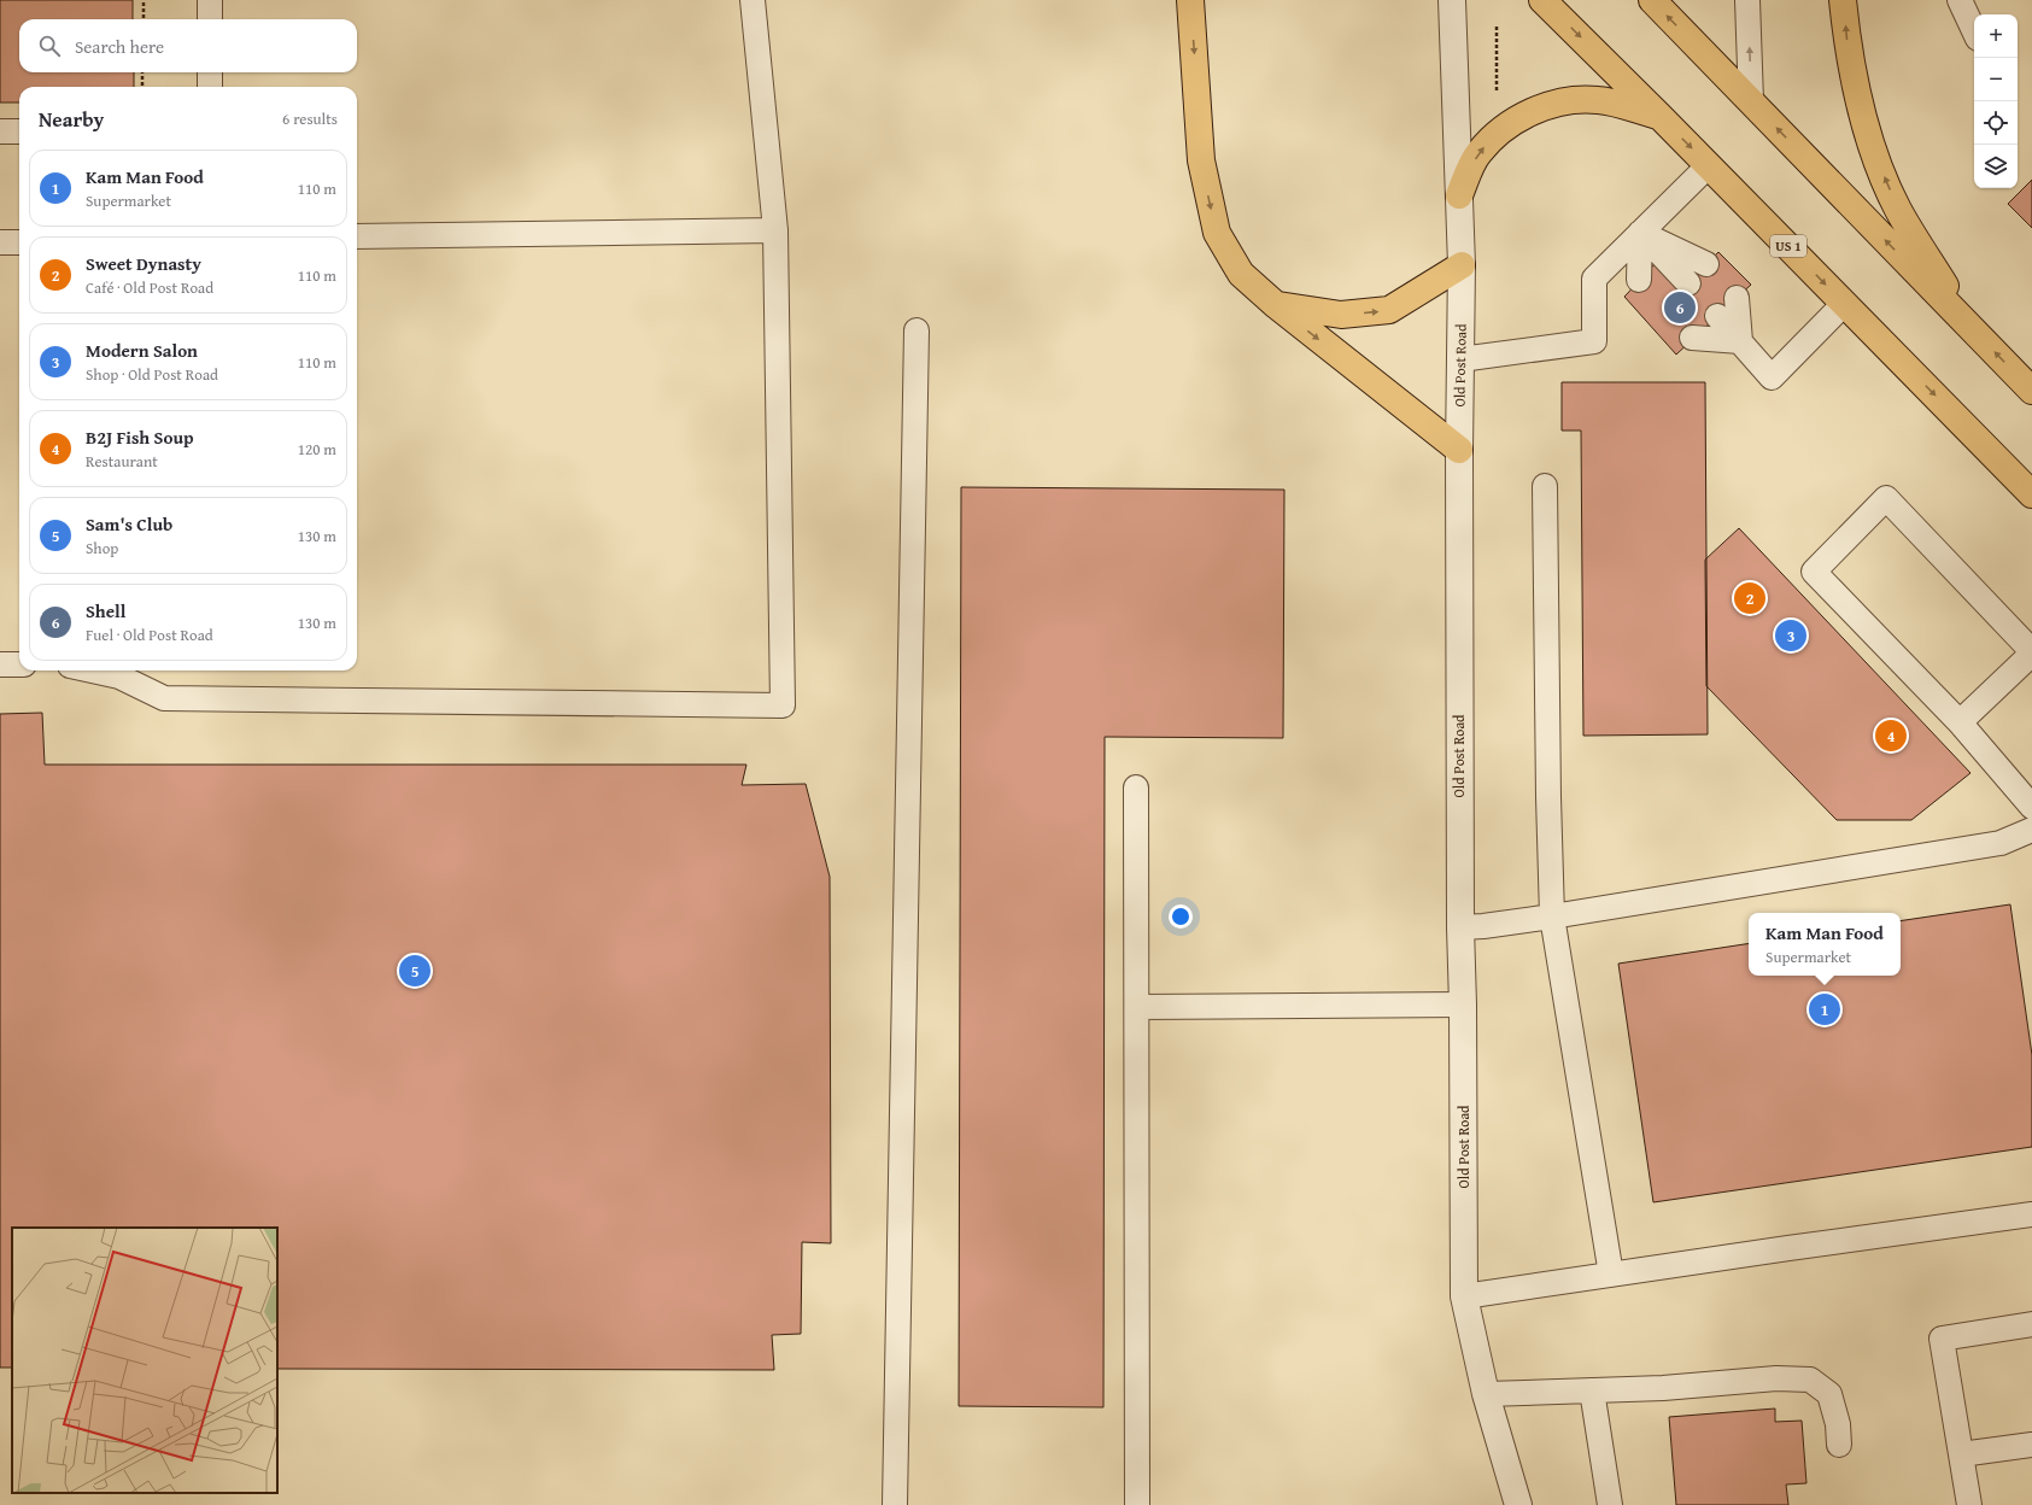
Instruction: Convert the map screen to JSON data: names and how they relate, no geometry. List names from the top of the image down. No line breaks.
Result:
{"streets":{"highway":["US 1"],"street":["Old Post Road"]},"page":{"map_buttons":["+","−"],"search":"Search here","heading":["Nearby","6 results"],"list":[{"mark":"1","name":"Kam Man Food","note":"Supermarket","value":"110 m"},{"mark":"2","name":"Sweet Dynasty","note":"Café · Old Post Road","value":"110 m"},{"mark":"3","name":"Modern Salon","note":"Shop · Old Post Road","value":"110 m"},{"mark":"4","name":"B2J Fish Soup","note":"Restaurant","value":"120 m"},{"mark":"5","name":"Sam's Club","note":"Shop","value":"130 m"},{"mark":"6","name":"Shell","note":"Fuel · Old Post Road","value":"130 m"}],"pins":["6","2","3","4","5","1"],"popup":["Kam Man Food","Supermarket"]}}
